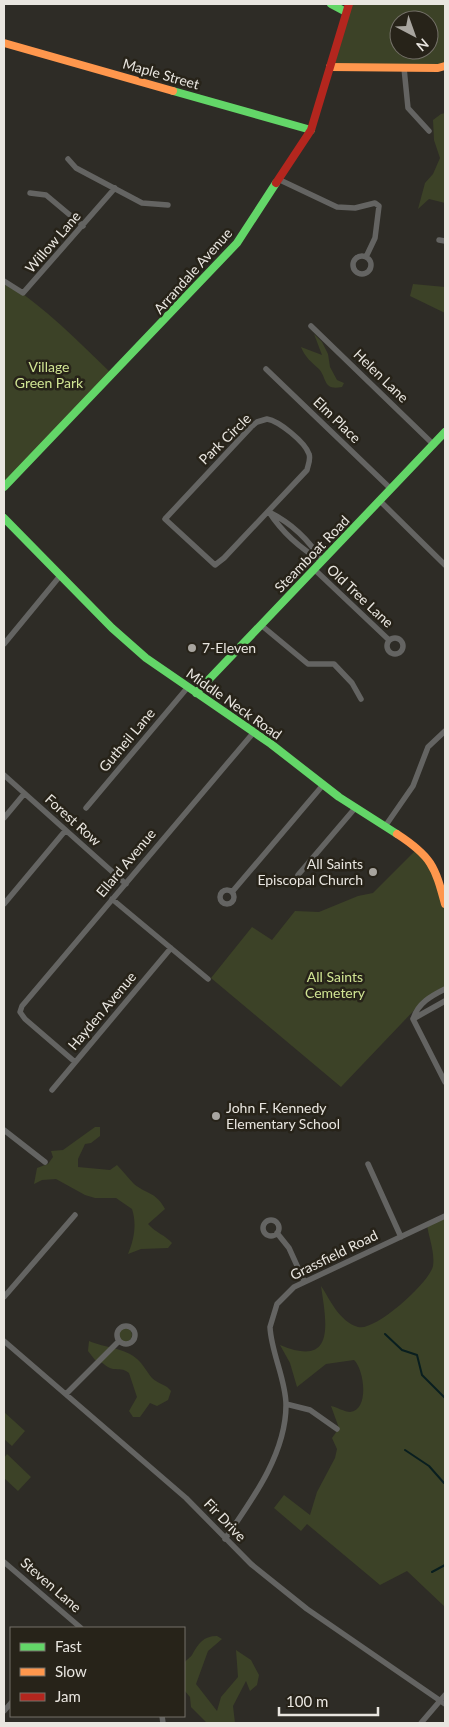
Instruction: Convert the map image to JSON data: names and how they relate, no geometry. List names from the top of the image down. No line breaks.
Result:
{"streets":{"street":["Maple Street","Willow Lane","Arrandale Avenue","Helen Lane","Elm Place","Park Circle","Steamboat Road","Old Tree Lane","Middle Neck Road","Gutheil Lane","Forest Row","Ellard Avenue","Hayden Avenue","Grassfield Road","Fir Drive","Steven Lane"]},"crossings":[["Maple Street","Arrandale Avenue"],["Helen Lane","Steamboat Road"],["Elm Place","Steamboat Road"],["Steamboat Road","Old Tree Lane"],["Steamboat Road","Middle Neck Road"],["Middle Neck Road","Gutheil Lane"],["Middle Neck Road","Ellard Avenue"],["Forest Row","Ellard Avenue"],["Ellard Avenue","Hayden Avenue"],["Grassfield Road","Fir Drive"]],"parks":["Village Green Park","All Saints Cemetery"],"places":["7-Eleven","All Saints Episcopal Church","John F. Kennedy Elementary School"],"legend":["Fast","Slow","Jam"],"scale_bar":"100 m","north":"bottom right"}
